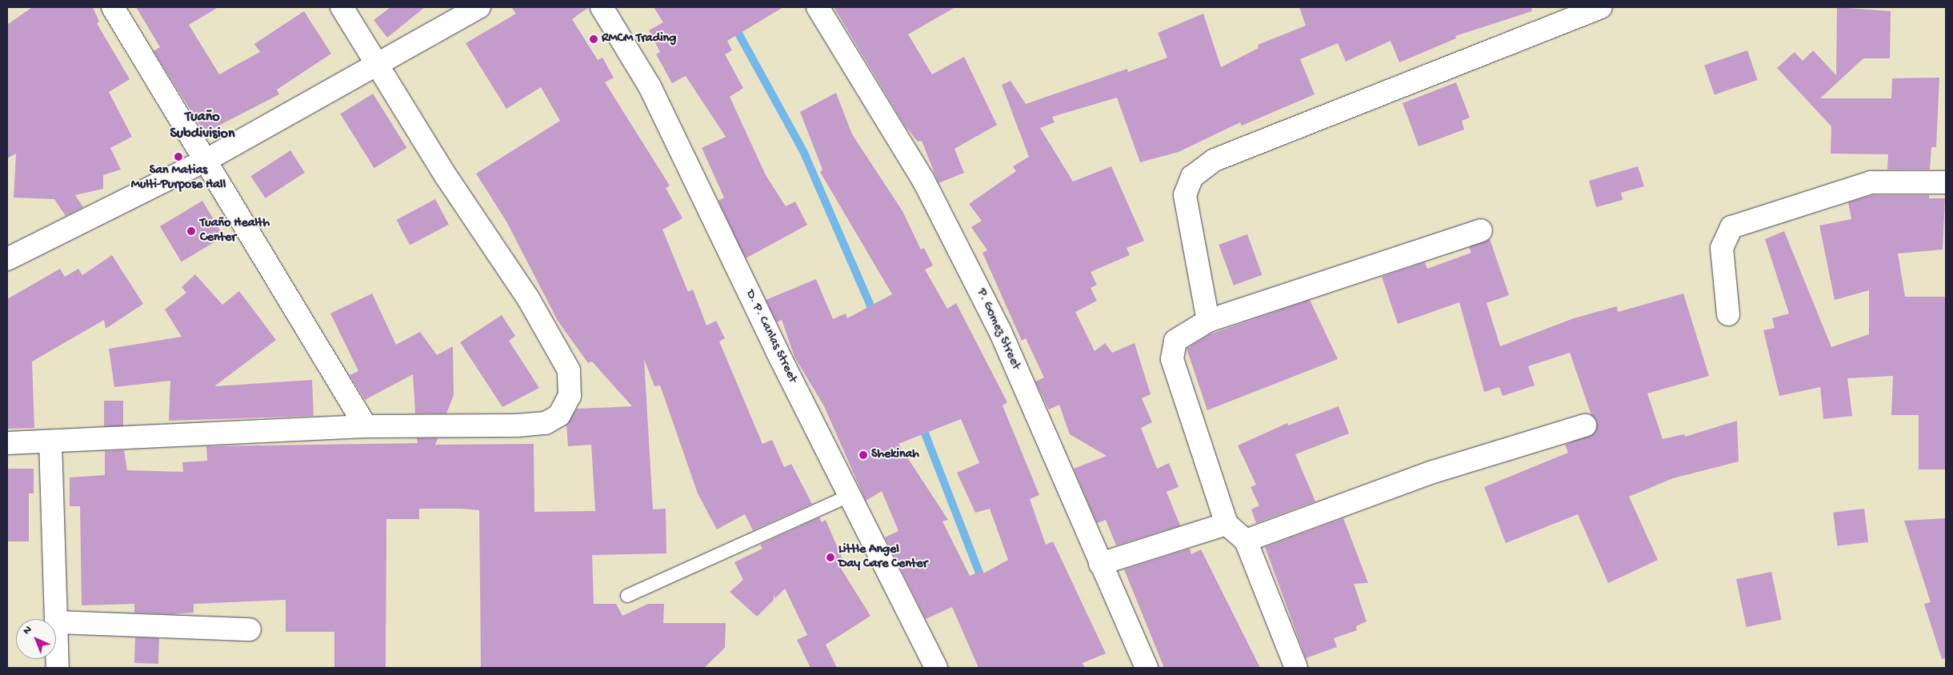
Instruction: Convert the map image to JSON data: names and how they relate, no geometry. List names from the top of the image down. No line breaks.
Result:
{"streets":{"street":["P. Gomez Street","D. P. Canlas Street"]},"districts":["Tuaño Subdivision"],"places":["RMCM Trading","San Matias Multi-Purpose Hall","Tuaño Health Center","Shekinah","Little Angel Day Care Center"],"north":"top left"}
